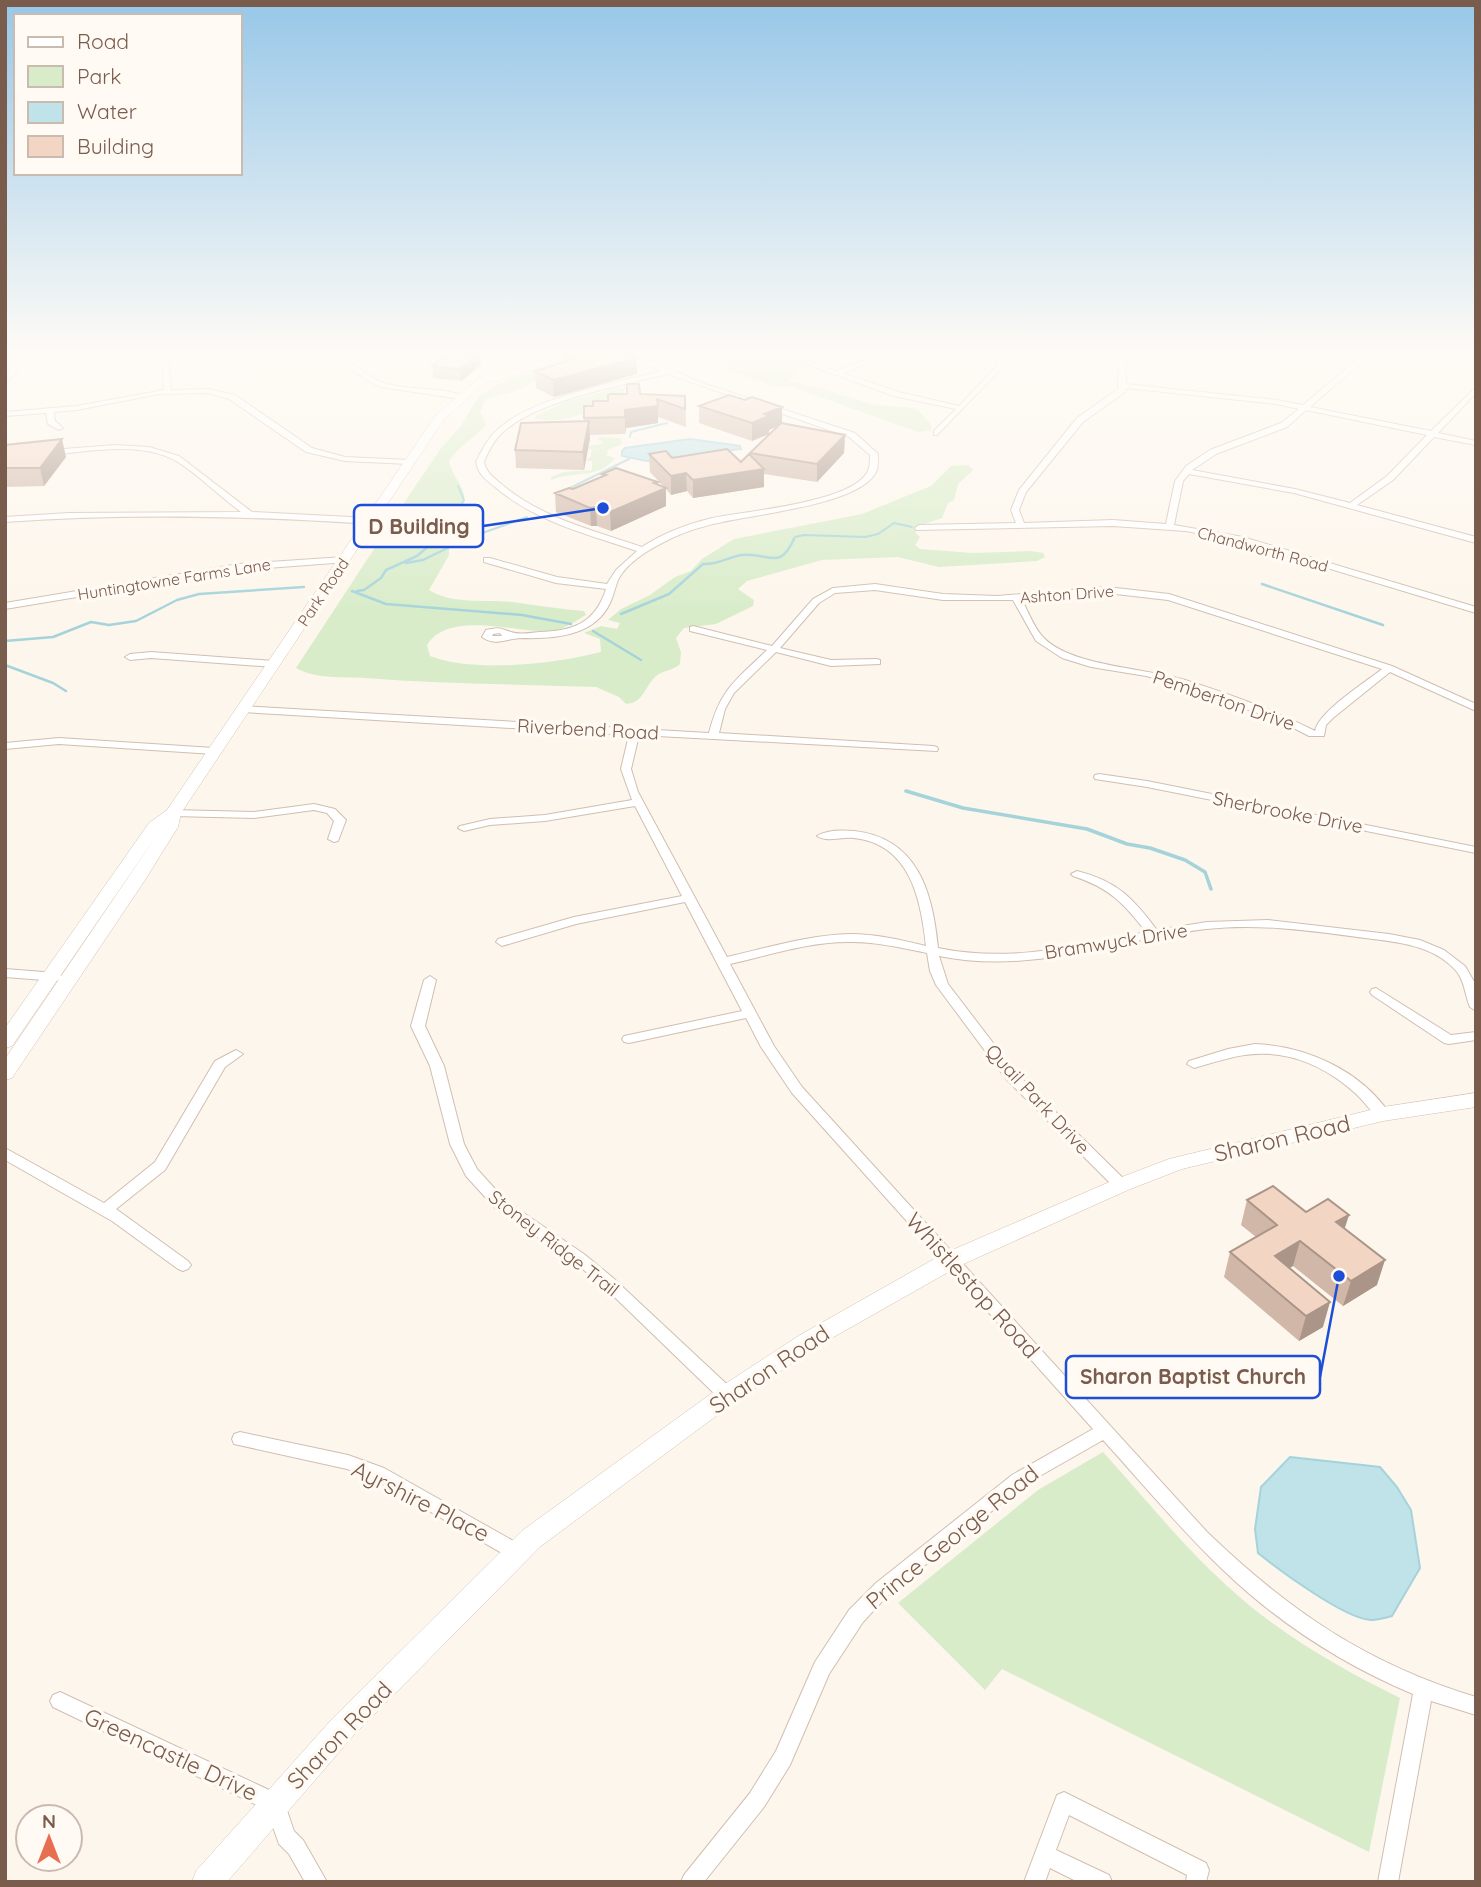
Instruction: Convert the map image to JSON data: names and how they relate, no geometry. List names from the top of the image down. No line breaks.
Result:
{"streets":{"main road":["Park Road","Sharon Road"],"street":["Chandworth Road","Huntingtowne Farms Lane","Ashton Drive","Pemberton Drive","Riverbend Road","Sherbrooke Drive","Bramwyck Drive","Quail Park Drive","Stoney Ridge Trail","Whistlestop Road","Ayrshire Place","Prince George Road","Greencastle Drive"]},"crossings":[["Huntingtowne Farms Lane","Park Road"],["Park Road","Riverbend Road"],["Ashton Drive","Pemberton Drive"],["Ashton Drive","Riverbend Road"],["Riverbend Road","Whistlestop Road"],["Bramwyck Drive","Quail Park Drive"],["Bramwyck Drive","Whistlestop Road"],["Quail Park Drive","Sharon Road"],["Sharon Road","Stoney Ridge Trail"],["Sharon Road","Whistlestop Road"],["Sharon Road","Ayrshire Place"],["Sharon Road","Greencastle Drive"],["Whistlestop Road","Prince George Road"]],"places":["D Building","Sharon Baptist Church"],"legend":["Road","Park","Water","Building"],"north":"top"}
